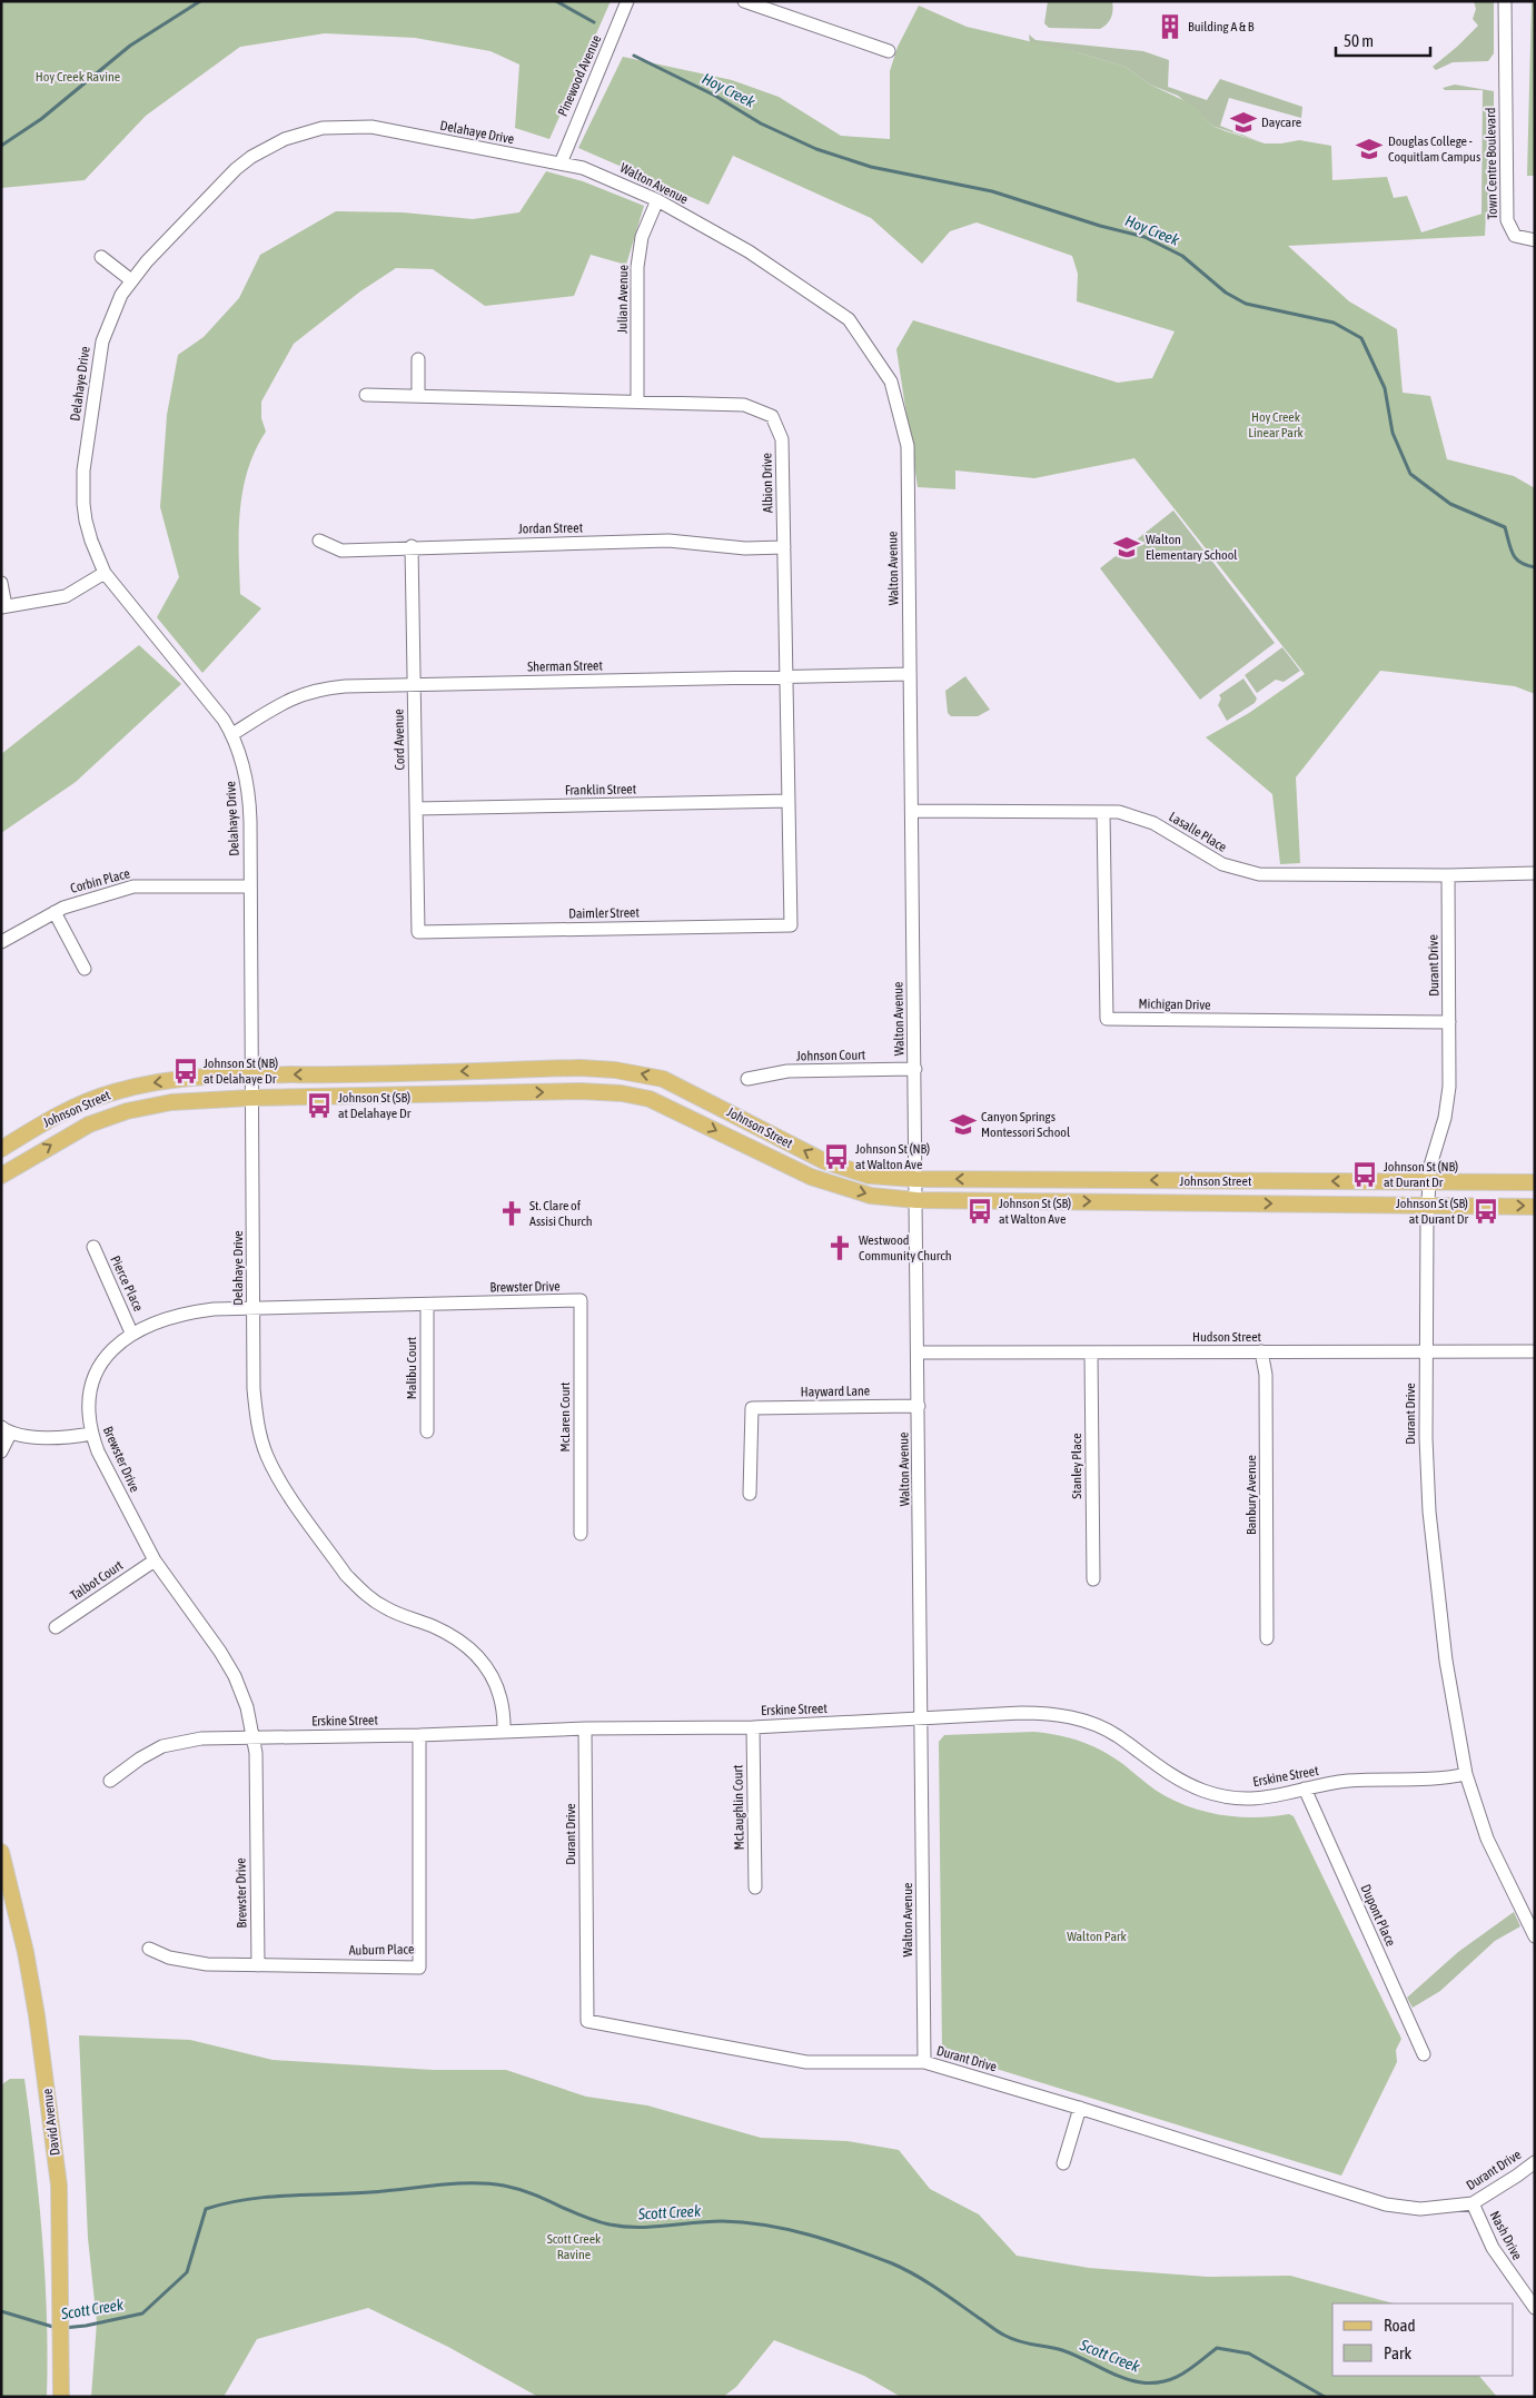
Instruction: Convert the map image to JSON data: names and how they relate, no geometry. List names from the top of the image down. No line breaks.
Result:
{"streets":{"main road":["Johnson Street","David Avenue"],"street":["Pinewood Avenue","Delahaye Drive","Town Centre Boulevard","Walton Avenue","Julian Avenue","Albion Drive","Jordan Street","Sherman Street","Cord Avenue","Franklin Street","Lasalle Place","Corbin Place","Daimler Street","Durant Drive","Michigan Drive","Johnson Court","Pierce Place","Brewster Drive","Hudson Street","Malibu Court","Hayward Lane","McLaren Court","Stanley Place","Banbury Avenue","Talbot Court","Erskine Street","McLaughlin Court","Dupont Place","Auburn Place","Nash Drive"]},"crossings":[["Pinewood Avenue","Delahaye Drive"],["Pinewood Avenue","Walton Avenue"],["Delahaye Drive","Walton Avenue"],["Delahaye Drive","Sherman Street"],["Delahaye Drive","Corbin Place"],["Delahaye Drive","Johnson Street"],["Delahaye Drive","Brewster Drive"],["Delahaye Drive","Erskine Street"],["Walton Avenue","Julian Avenue"],["Walton Avenue","Sherman Street"],["Walton Avenue","Lasalle Place"],["Walton Avenue","Durant Drive"],["Walton Avenue","Johnson Court"],["Walton Avenue","Johnson Street"],["Walton Avenue","Hudson Street"],["Walton Avenue","Hayward Lane"],["Walton Avenue","Erskine Street"],["Julian Avenue","Albion Drive"],["Albion Drive","Jordan Street"],["Albion Drive","Sherman Street"],["Albion Drive","Franklin Street"],["Albion Drive","Daimler Street"],["Jordan Street","Cord Avenue"],["Sherman Street","Cord Avenue"],["Cord Avenue","Franklin Street"],["Cord Avenue","Daimler Street"],["Lasalle Place","Durant Drive"],["Lasalle Place","Michigan Drive"],["Durant Drive","Michigan Drive"],["Durant Drive","Johnson Street"],["Durant Drive","Hudson Street"],["Durant Drive","Erskine Street"],["Durant Drive","Nash Drive"],["Pierce Place","Brewster Drive"],["Brewster Drive","Malibu Court"],["Brewster Drive","McLaren Court"],["Brewster Drive","Talbot Court"],["Brewster Drive","Erskine Street"],["Brewster Drive","Auburn Place"],["Hudson Street","Stanley Place"],["Hudson Street","Banbury Avenue"],["Erskine Street","McLaughlin Court"],["Erskine Street","Dupont Place"],["Erskine Street","Auburn Place"]],"water":["Hoy Creek","Scott Creek"],"parks":["Hoy Creek Ravine","Hoy Creek Linear Park","Walton Park","Scott Creek Ravine"],"places":{"building":["Building A & B"],"school or university":["Daycare","Douglas College - Coquitlam Campus","Walton Elementary School","Canyon Springs Montessori School"],"bus stop":["Johnson St (NB) at Delahaye Dr","Johnson St (SB) at Delahaye Dr","Johnson St (NB) at Walton Ave","Johnson St (NB) at Durant Dr","Johnson St (SB) at Walton Ave","Johnson St (SB) at Durant Dr"],"church":["St. Clare of Assisi Church","Westwood Community Church"]},"legend":["Road","Park"],"scale_bar":"50 m"}
